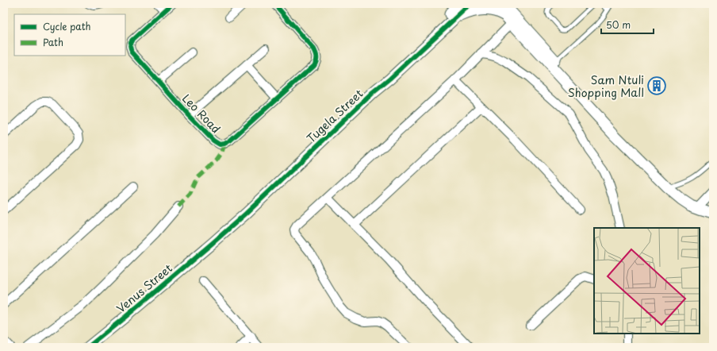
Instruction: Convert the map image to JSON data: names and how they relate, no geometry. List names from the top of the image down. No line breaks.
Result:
{"streets":{"street":["Leo Road","Tugela Street","Venus Street"]},"crossings":[["Tugela Street","Venus Street"]],"places":{"building":["Sam Ntuli Shopping Mall"]},"legend":["Cycle path","Path"],"scale_bar":"50 m"}
